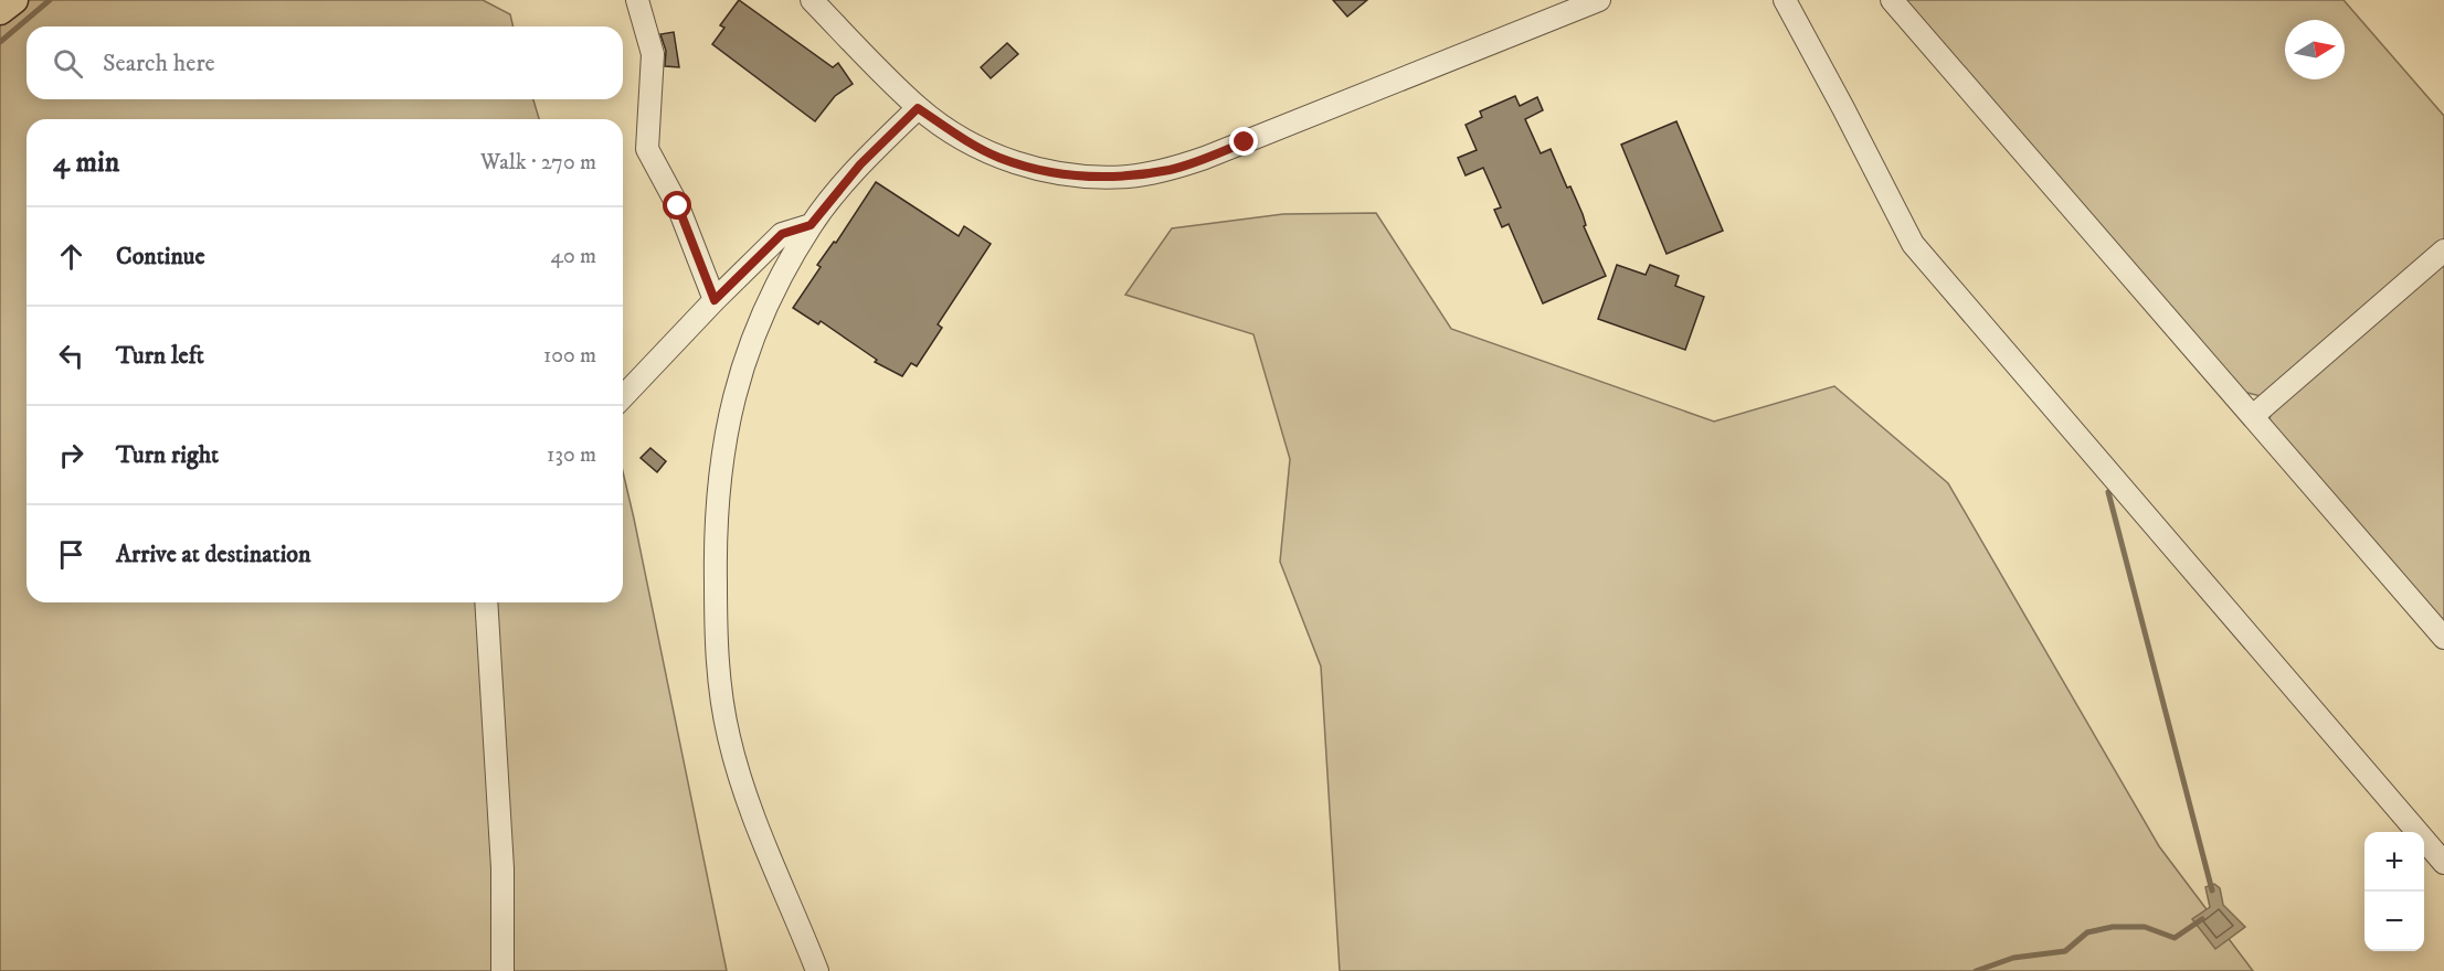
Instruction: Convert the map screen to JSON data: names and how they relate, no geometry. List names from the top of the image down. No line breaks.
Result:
{"north":"right","page":{"search":"Search here","heading":["4 min","Walk · 270 m"],"list":[["Continue","40 m"],["Turn left","100 m"],["Turn right","130 m"],"Arrive at destination"],"map_buttons":["+","−"]}}
